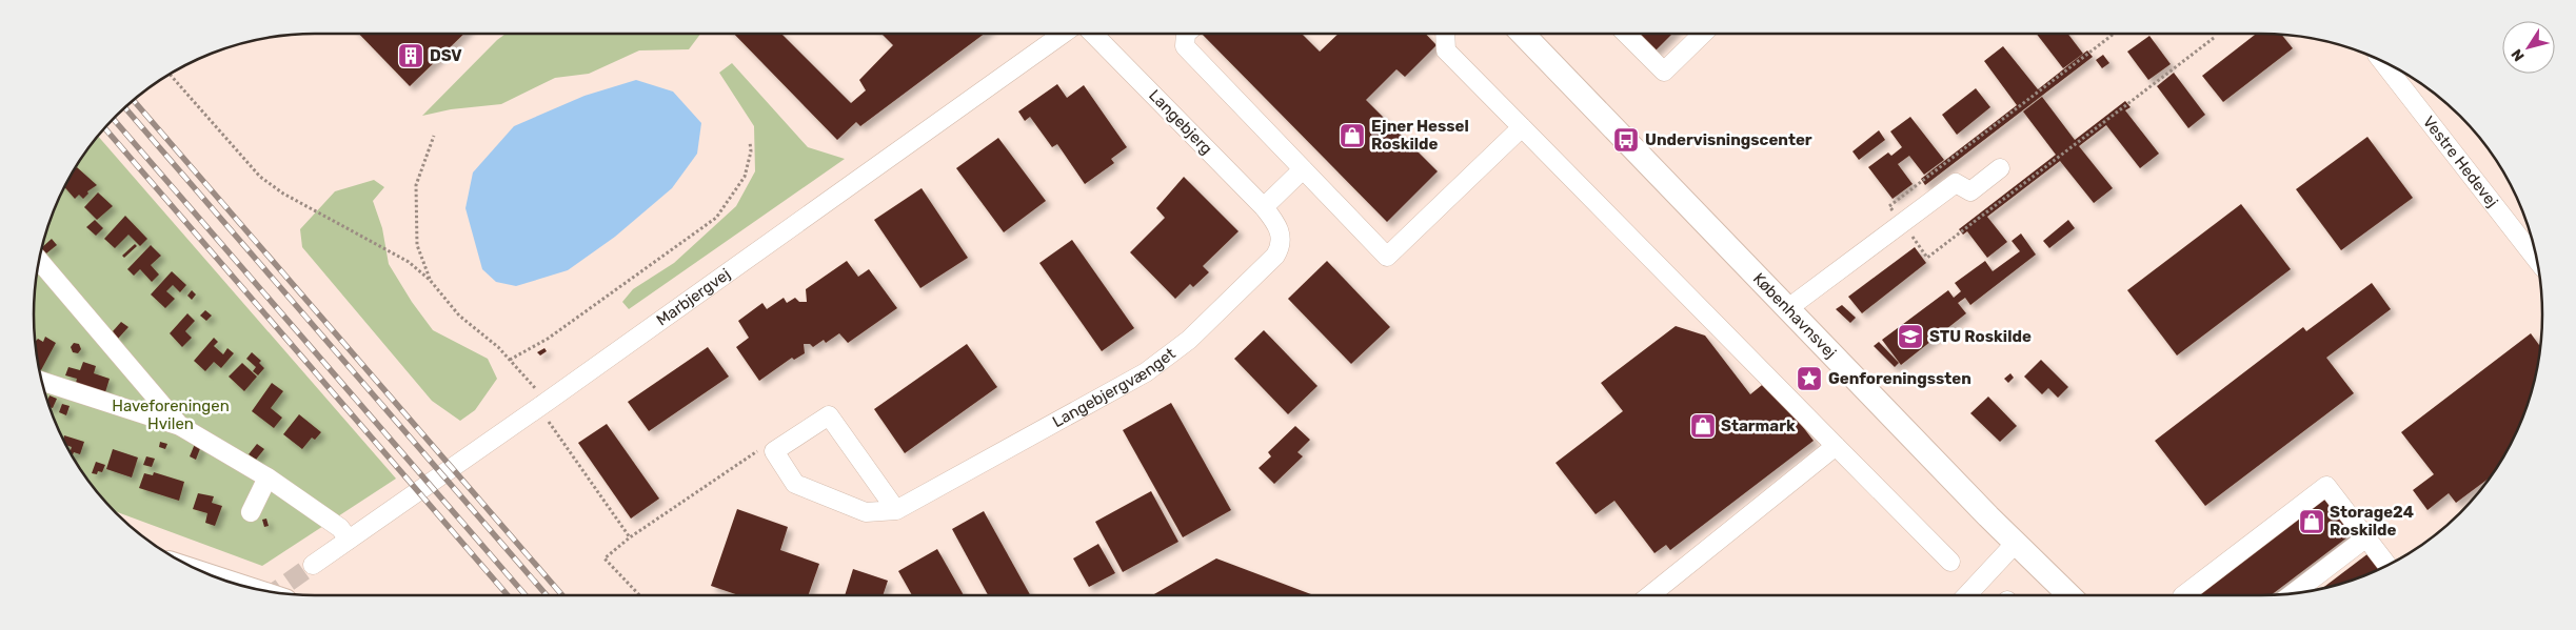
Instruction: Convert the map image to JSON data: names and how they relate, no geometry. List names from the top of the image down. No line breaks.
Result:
{"streets":{"main road":["Københavnsvej"],"street":["Langebjerg","Vestre Hedevej","Marbjergvej","Langebjergvænget"]},"crossings":[["Langebjerg","Langebjergvænget"]],"parks":["Haveforeningen Hvilen"],"places":{"building":["DSV"],"shop":["Ejner Hessel Roskilde","Starmark","Storage24 Roskilde"],"bus stop":["Undervisningscenter"],"school or university":["STU Roskilde"],"place":["Genforeningssten"]},"north":"bottom left"}
